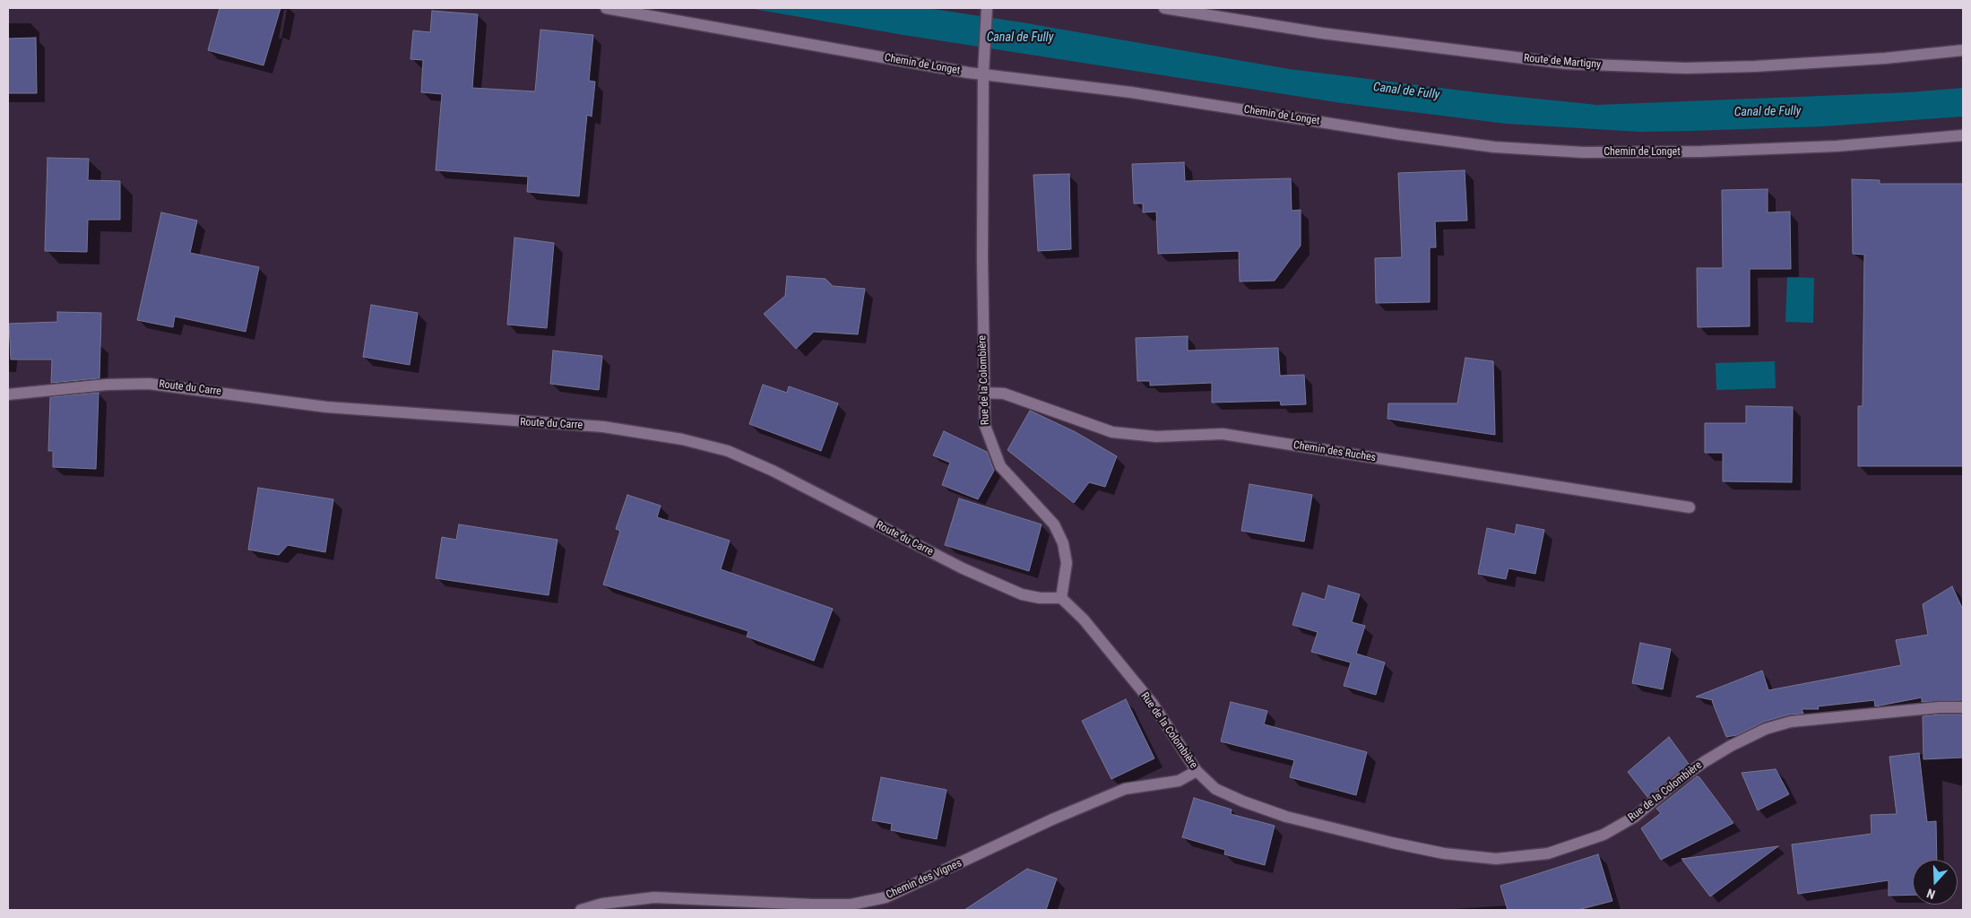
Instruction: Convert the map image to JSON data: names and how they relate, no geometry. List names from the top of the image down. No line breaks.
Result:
{"streets":{"street":["Route de Martigny","Chemin de Longet","Rue de la Colombière","Route du Carre","Chemin des Ruches","Chemin des Vignes"]},"crossings":[["Chemin de Longet","Rue de la Colombière"],["Rue de la Colombière","Route du Carre"],["Rue de la Colombière","Chemin des Ruches"],["Rue de la Colombière","Chemin des Vignes"]],"water":["Canal de Fully"],"north":"bottom"}
